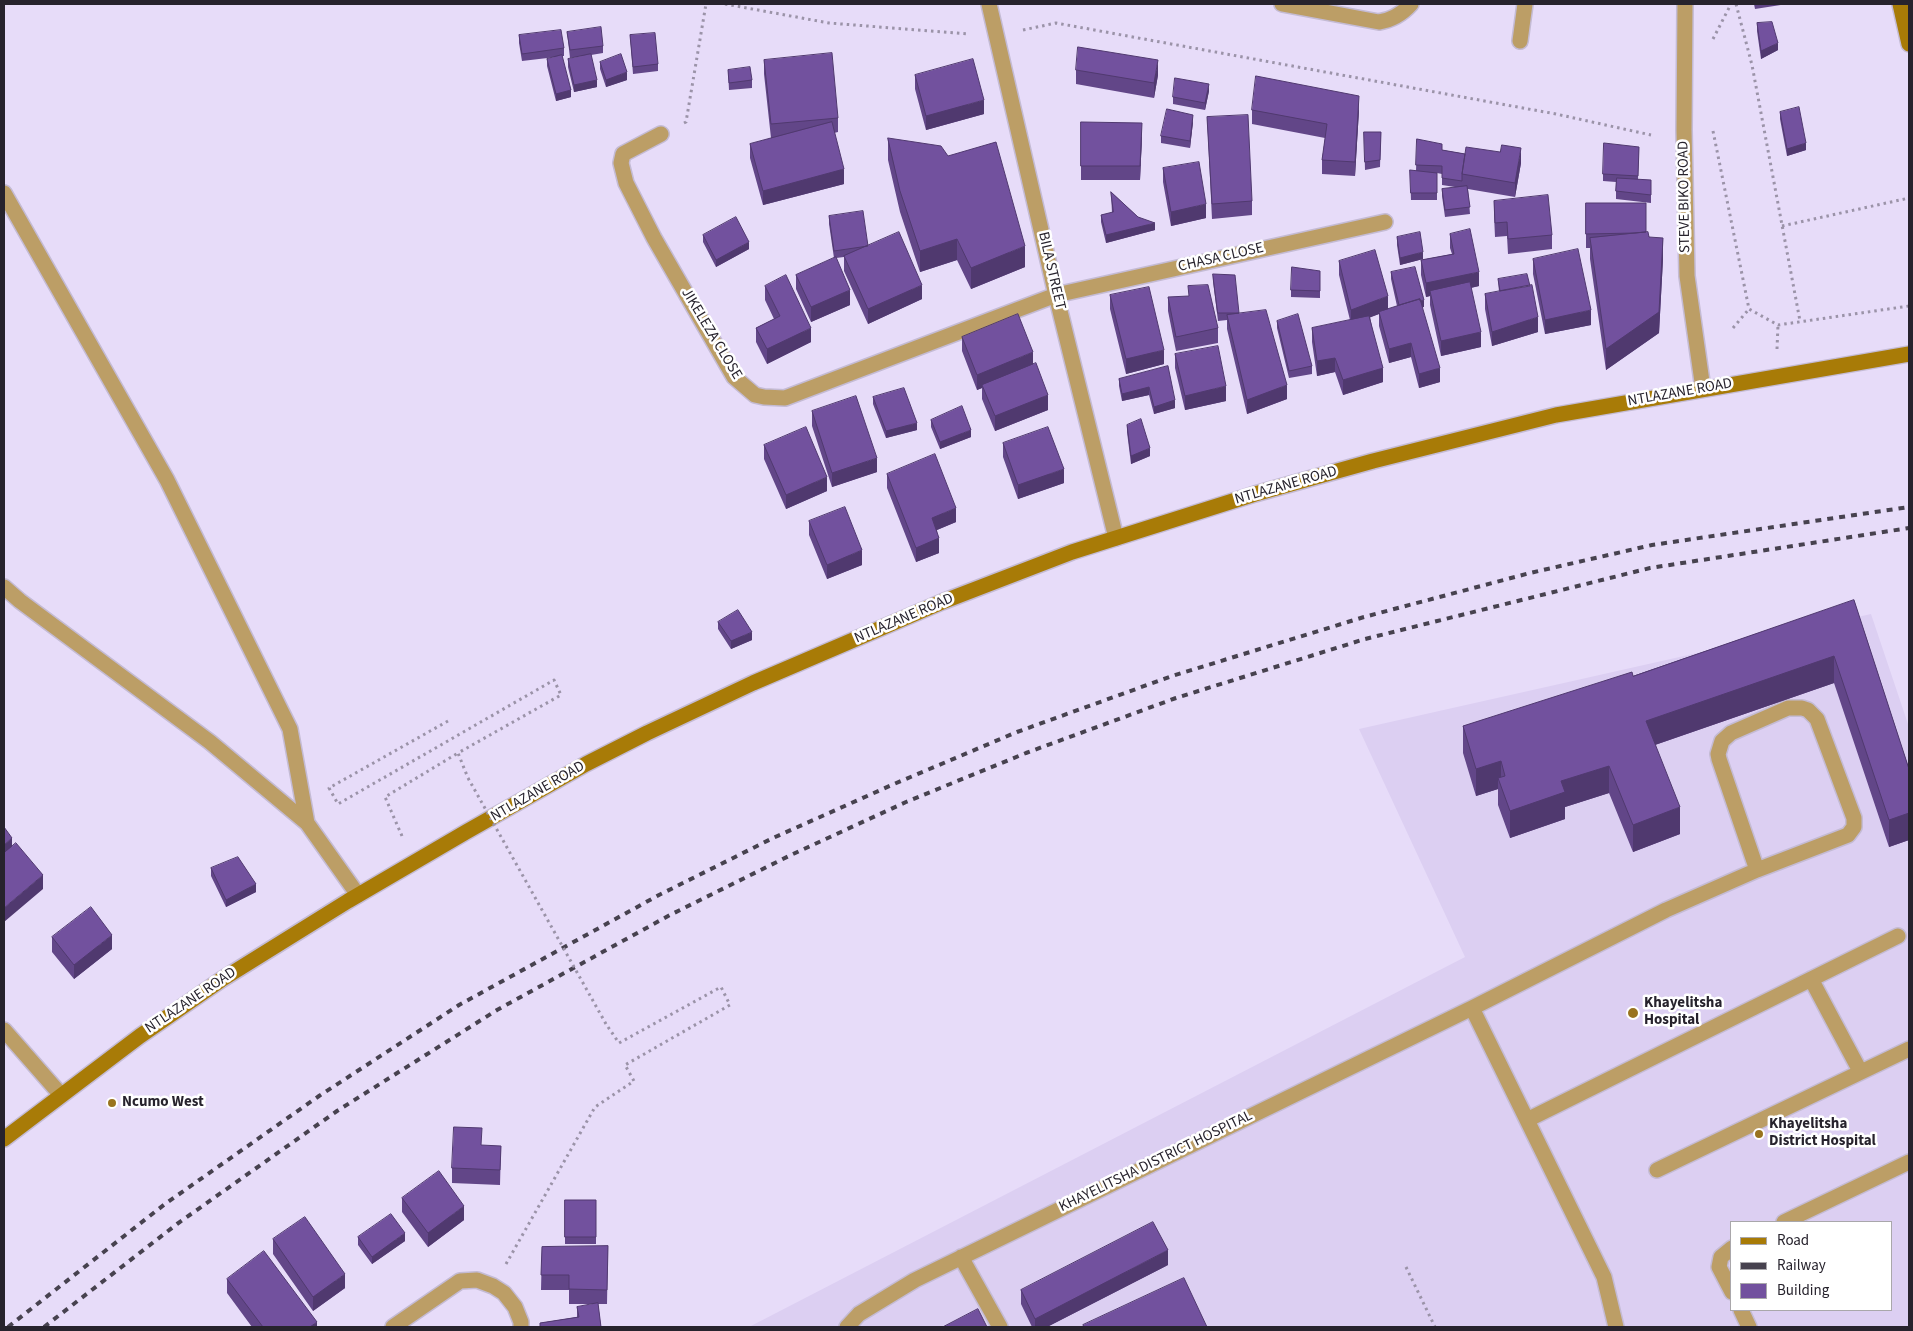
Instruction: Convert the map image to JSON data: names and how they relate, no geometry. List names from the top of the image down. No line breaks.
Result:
{"streets":{"street":["STEVE BIKO ROAD","CHASA CLOSE","BILA STREET","JIKELEZA CLOSE","NTLAZANE ROAD","KHAYELITSHA DISTRICT HOSPITAL"]},"crossings":[["STEVE BIKO ROAD","NTLAZANE ROAD"],["CHASA CLOSE","BILA STREET"],["CHASA CLOSE","JIKELEZA CLOSE"],["BILA STREET","JIKELEZA CLOSE"],["BILA STREET","NTLAZANE ROAD"]],"places":["Khayelitsha Hospital","Ncumo West","Khayelitsha District Hospital"],"legend":["Road","Railway","Building"]}
